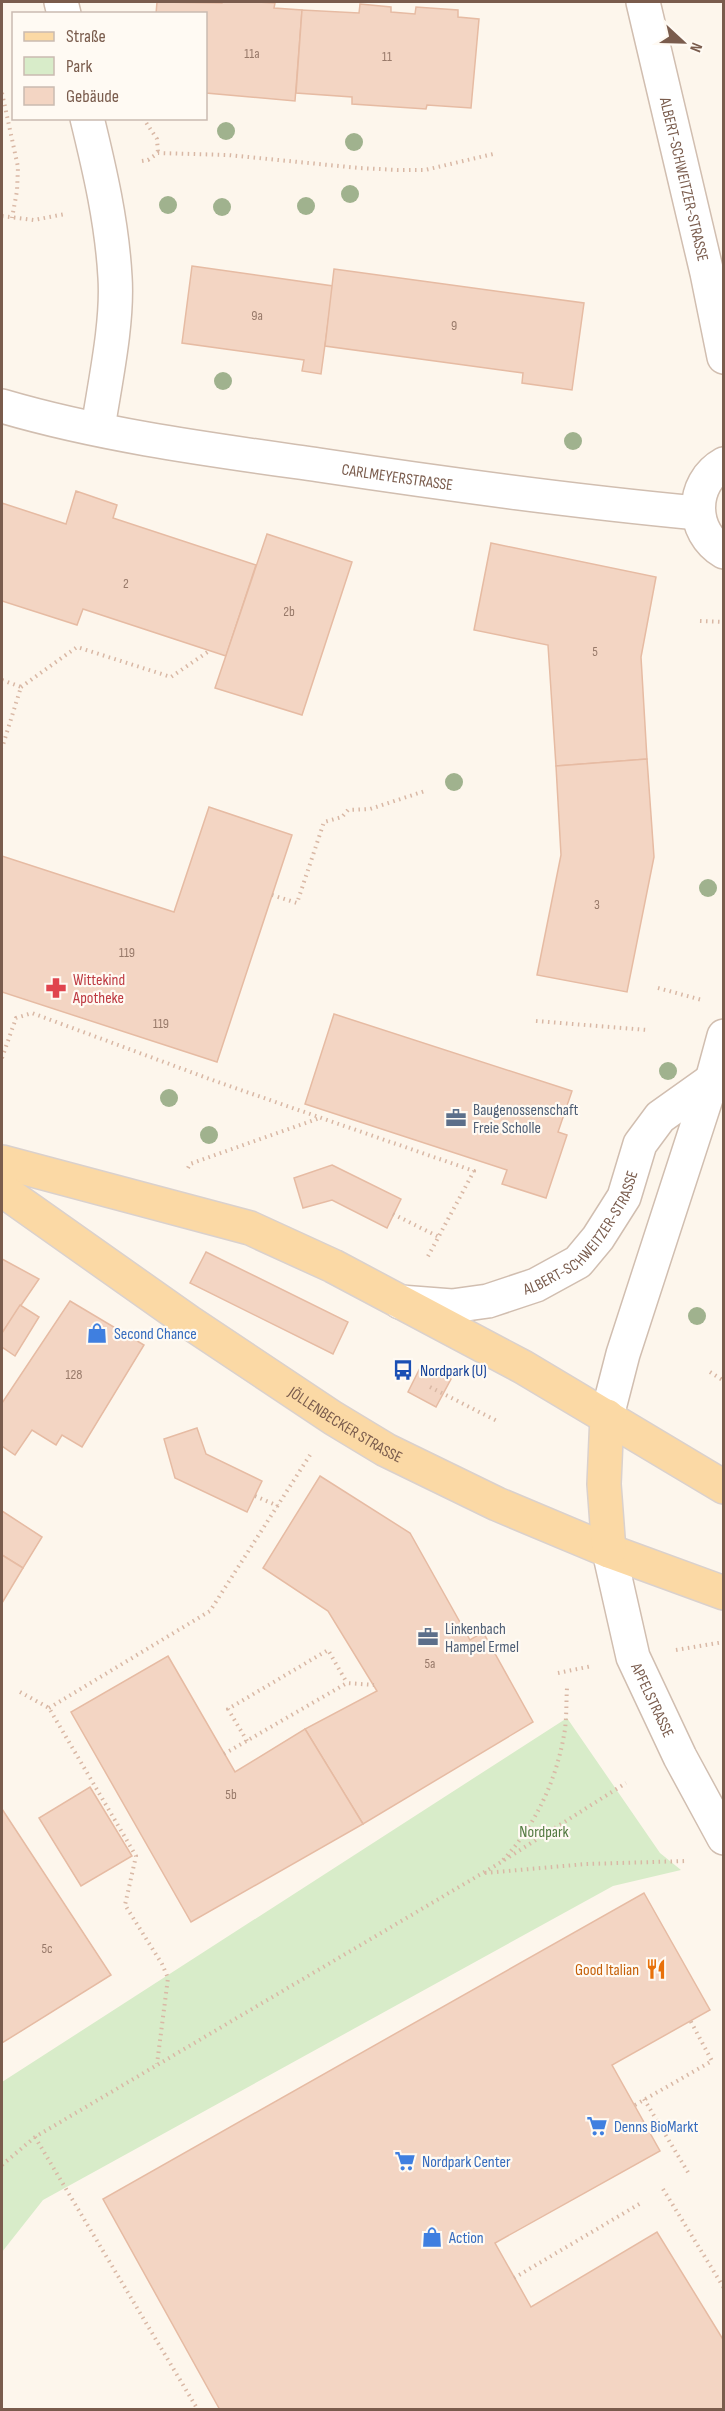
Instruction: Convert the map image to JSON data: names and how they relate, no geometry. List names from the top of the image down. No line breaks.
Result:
{"streets":{"main road":["JÖLLENBECKER STRASSE"],"street":["ALBERT-SCHWEITZER-STRASSE","CARLMEYERSTRASSE","APFELSTRASSE"]},"crossings":[["JÖLLENBECKER STRASSE","APFELSTRASSE"]],"parks":["Nordpark"],"places":{"pharmacy":["Wittekind Apotheke"],"office":["Baugenossenschaft Freie Scholle","Linkenbach Hampel Ermel"],"shop":["Second Chance","Action"],"bus stop":["Nordpark (U)"],"restaurant":["Good Italian"],"supermarket":["Denns BioMarkt","Nordpark Center"]},"house_numbers":["11a","11","9a","9","2","2b","5","3","119","119","128","5a","5b","5c"],"legend":["Straße","Park","Gebäude"],"north":"right"}
